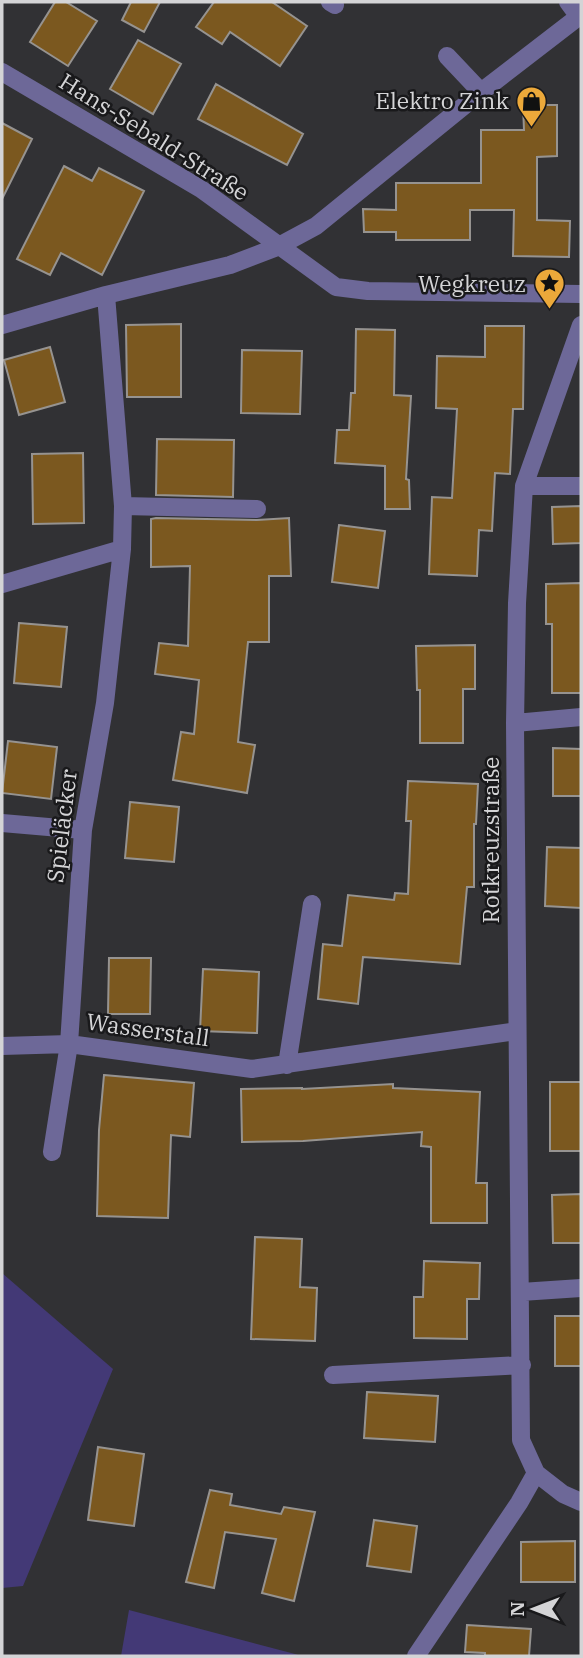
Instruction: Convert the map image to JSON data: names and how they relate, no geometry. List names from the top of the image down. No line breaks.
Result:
{"streets":{"street":["Hans-Sebald-Straße","Spieläcker","Rotkreuzstraße","Wasserstall"]},"crossings":[["Spieläcker","Wasserstall"],["Rotkreuzstraße","Wasserstall"]],"places":{"shop":["Elektro Zink"],"place":["Wegkreuz"]},"north":"left"}
